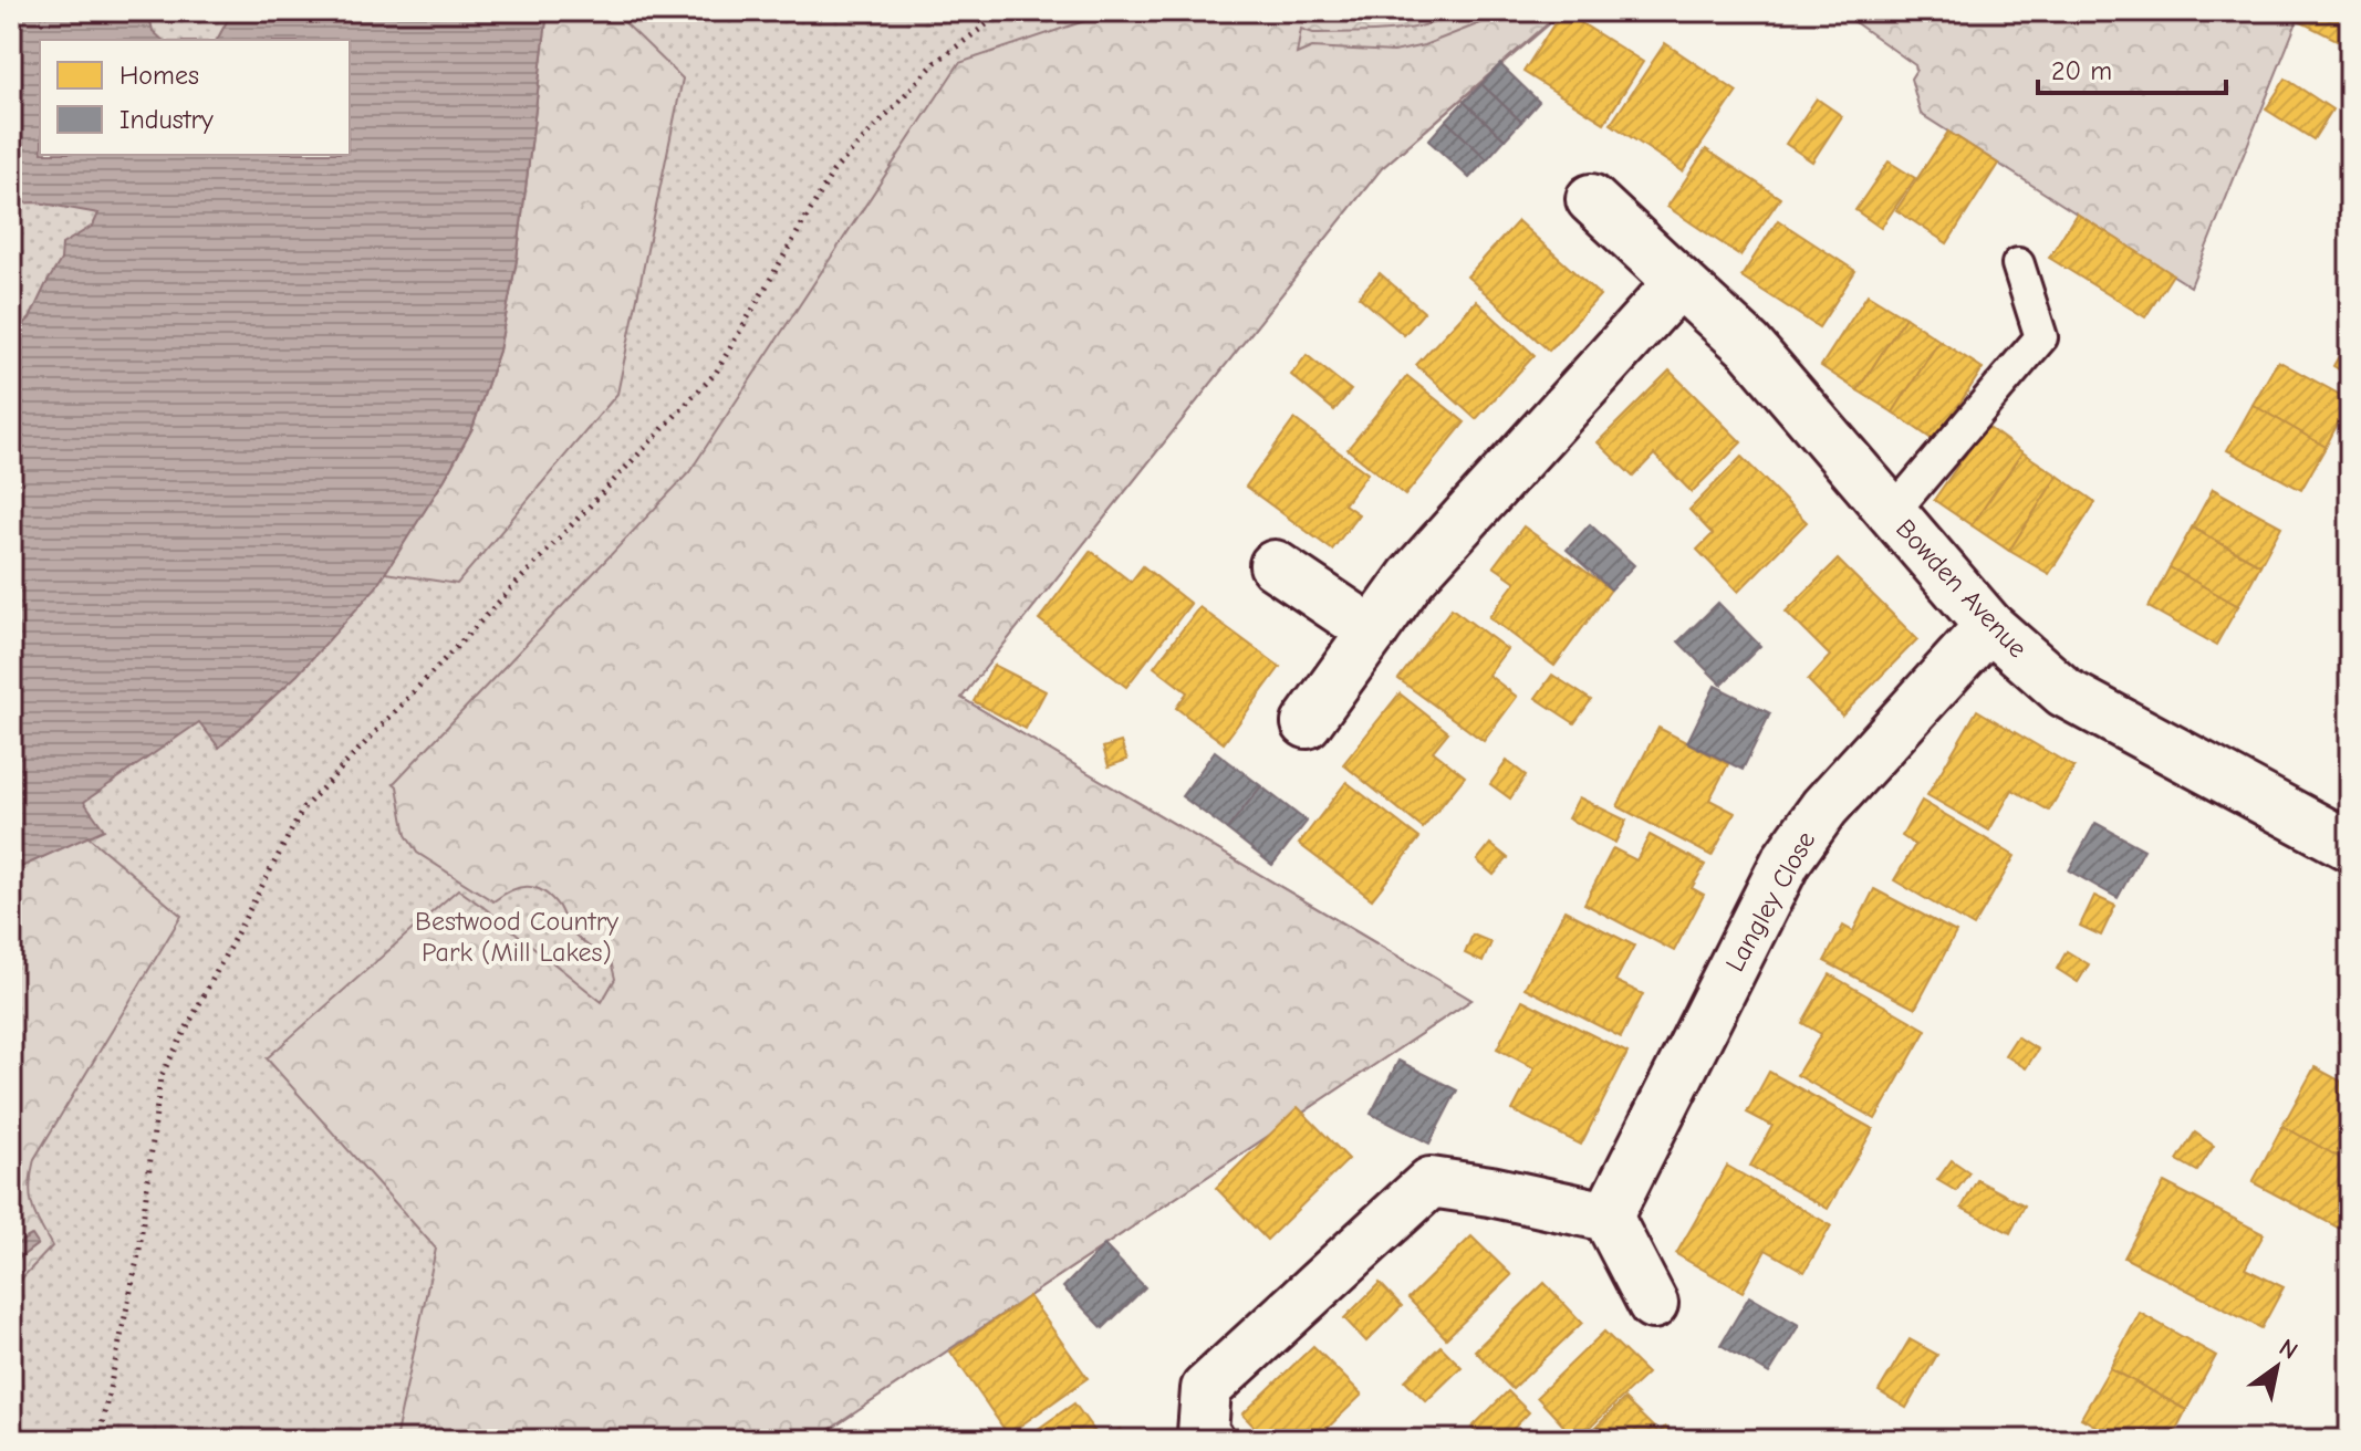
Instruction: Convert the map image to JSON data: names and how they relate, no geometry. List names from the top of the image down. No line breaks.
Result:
{"streets":{"street":["Bowden Avenue","Langley Close"]},"crossings":[["Bowden Avenue","Langley Close"]],"parks":["Bestwood Country Park (Mill Lakes)"],"legend":["Homes","Industry"],"scale_bar":"20 m","north":"top right"}
